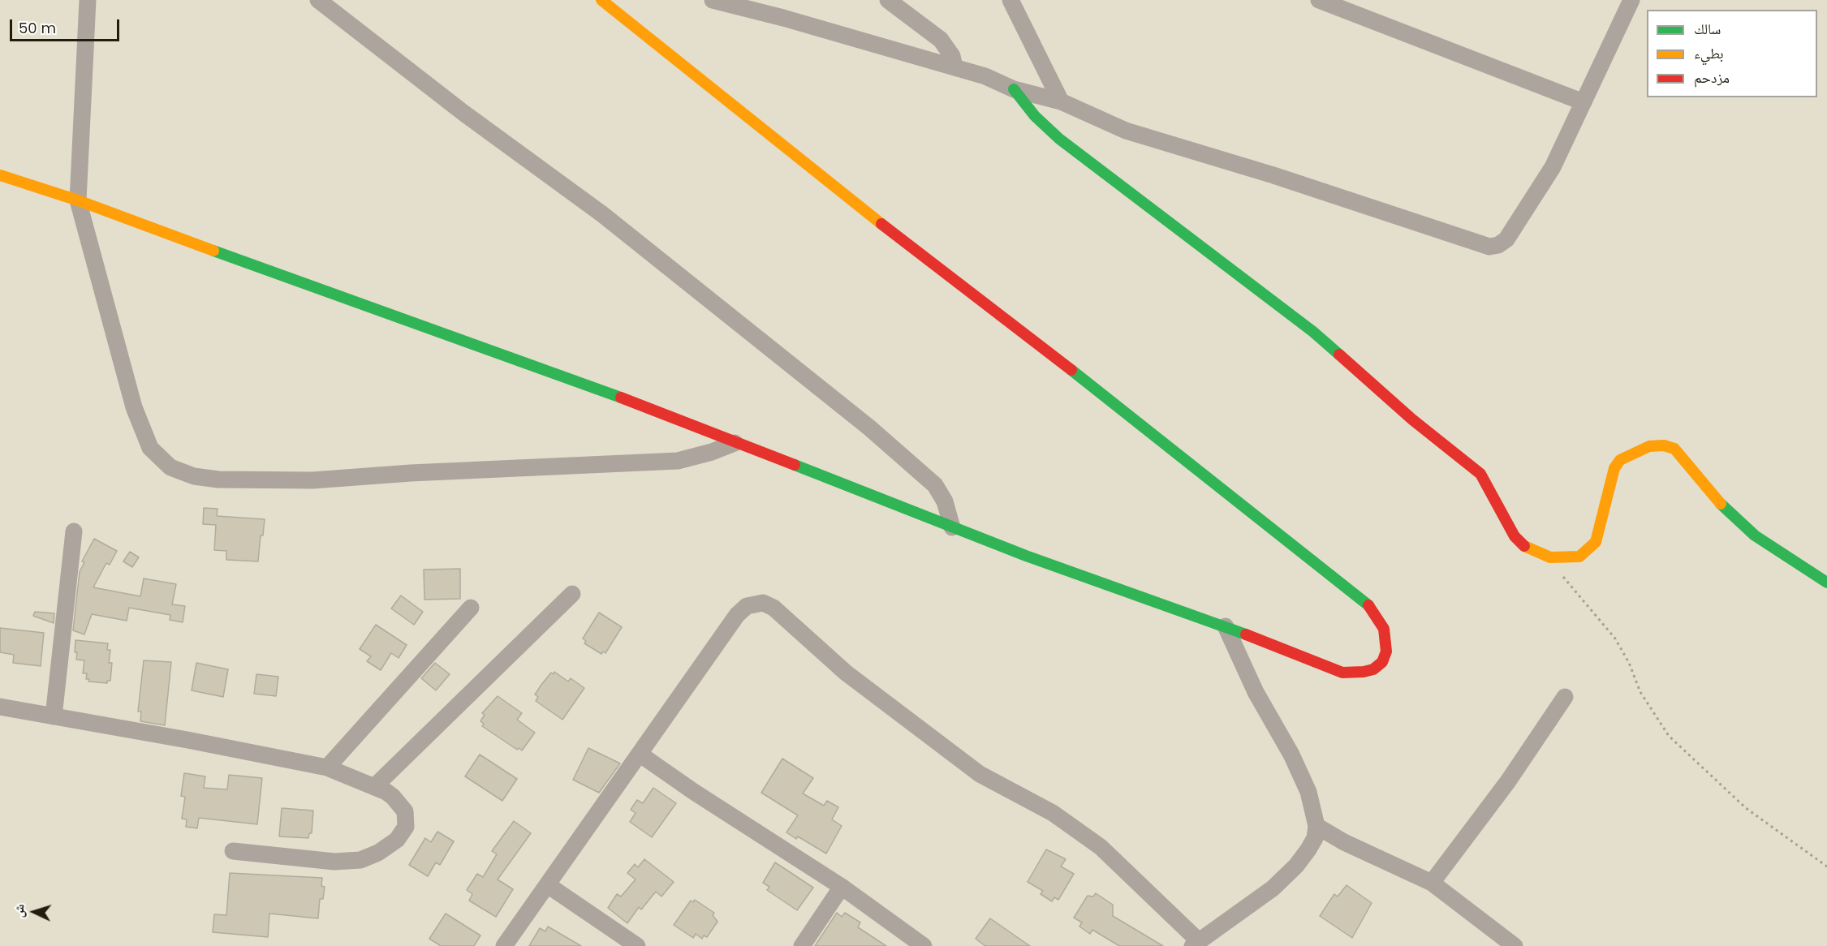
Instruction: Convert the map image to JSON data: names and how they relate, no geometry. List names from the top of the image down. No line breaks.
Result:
{"legend":["سالك","بطيء","مزدحم"],"scale_bar":"50 m","north":"left"}
